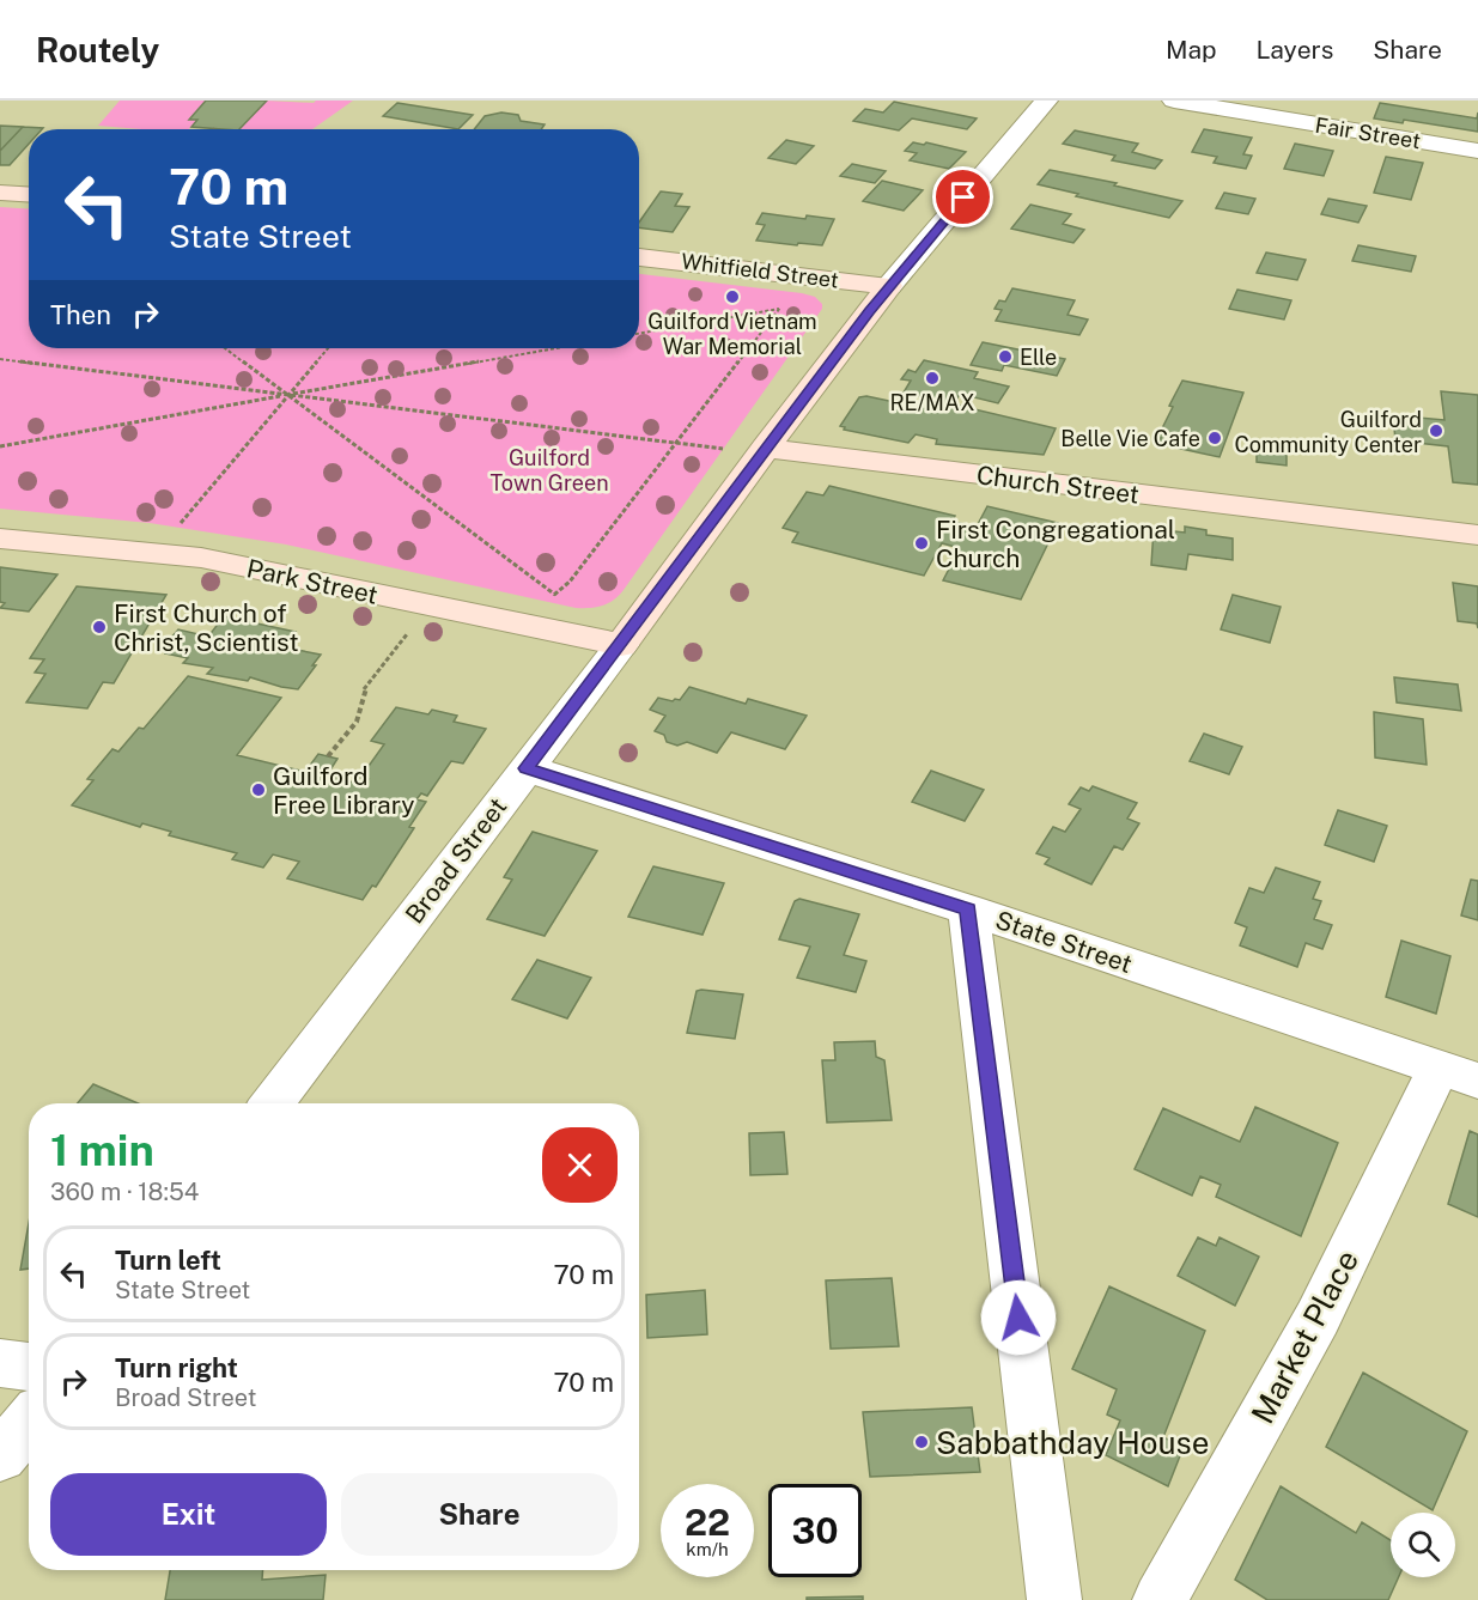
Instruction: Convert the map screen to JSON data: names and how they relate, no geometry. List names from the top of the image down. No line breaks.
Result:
{"streets":{"main road":["Whitfield Street","Church Street","Park Street","Broad Street"],"street":["Fair Street","State Street","Market Place"]},"crossings":[["Whitfield Street","Broad Street"],["Church Street","Broad Street"],["Park Street","Broad Street"],["Broad Street","State Street"],["State Street","Market Place"]],"parks":["Guilford Town Green"],"places":["Guilford Vietnam War Memorial","Elle","RE/MAX","Guilford Community Center","Belle Vie Cafe","First Congregational Church","First Church of Christ, Scientist","Guilford Free Library","Sabbathday House"],"page":{"header":"Routely","nav":["Map","Layers","Share"],"turn":["70 m","State Street"],"then":"Then","heading":["1 min","360 m · 18:54"],"list":[{"name":"Turn left","note":"State Street","value":"70 m"},{"name":"Turn right","note":"Broad Street","value":"70 m"}],"buttons":["Exit","Share"],"speed":"22 km/h","limit":"30"}}
